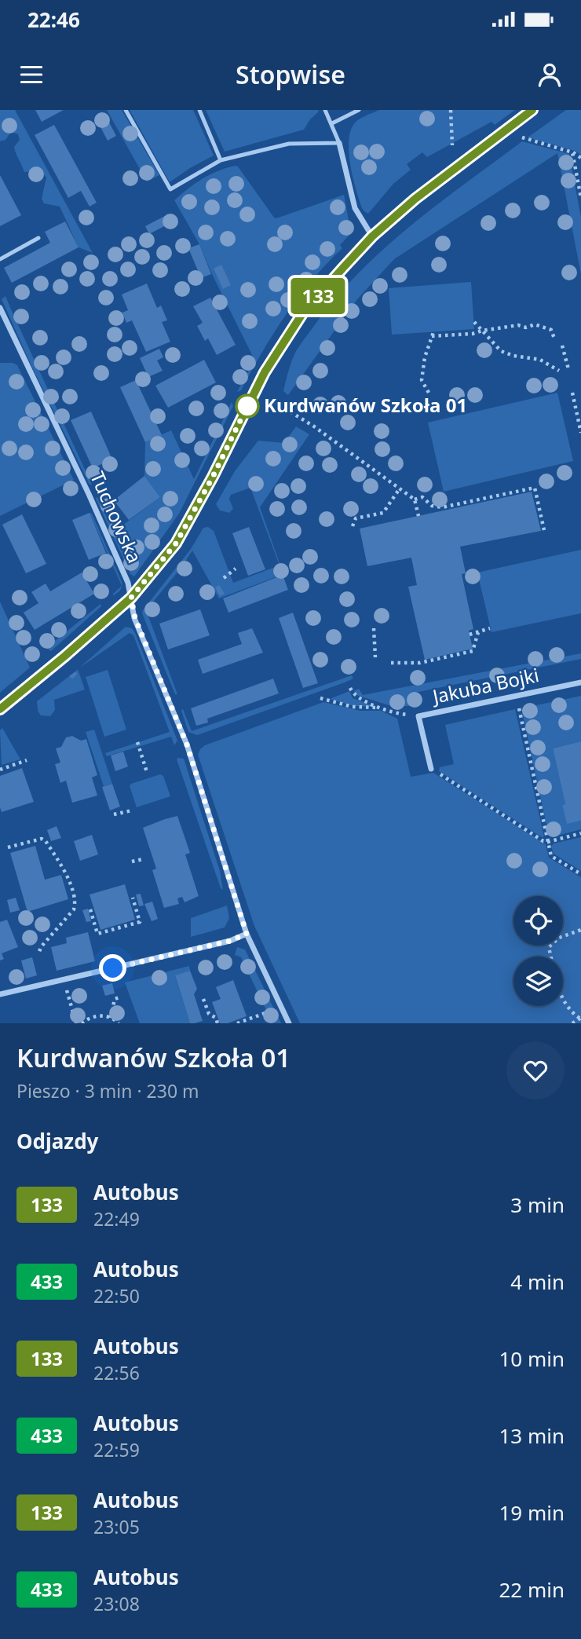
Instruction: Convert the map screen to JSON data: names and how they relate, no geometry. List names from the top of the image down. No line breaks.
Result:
{"streets":{"street":["Tuchowska","Jakuba Bojki"]},"places":["Kurdwanów Szkoła 01"],"lines":["bus line 133"],"page":{"status":"22:46","header":"Stopwise","on_map":"133","heading":[["Kurdwanów Szkoła 01","Pieszo · 3 min · 230 m"],"Odjazdy"],"list":[{"mark":"133","name":"Autobus","note":"22:49","value":"3 min"},{"mark":"433","name":"Autobus","note":"22:50","value":"4 min"},{"mark":"133","name":"Autobus","note":"22:56","value":"10 min"},{"mark":"433","name":"Autobus","note":"22:59","value":"13 min"},{"mark":"133","name":"Autobus","note":"23:05","value":"19 min"},{"mark":"433","name":"Autobus","note":"23:08","value":"22 min"}]}}
